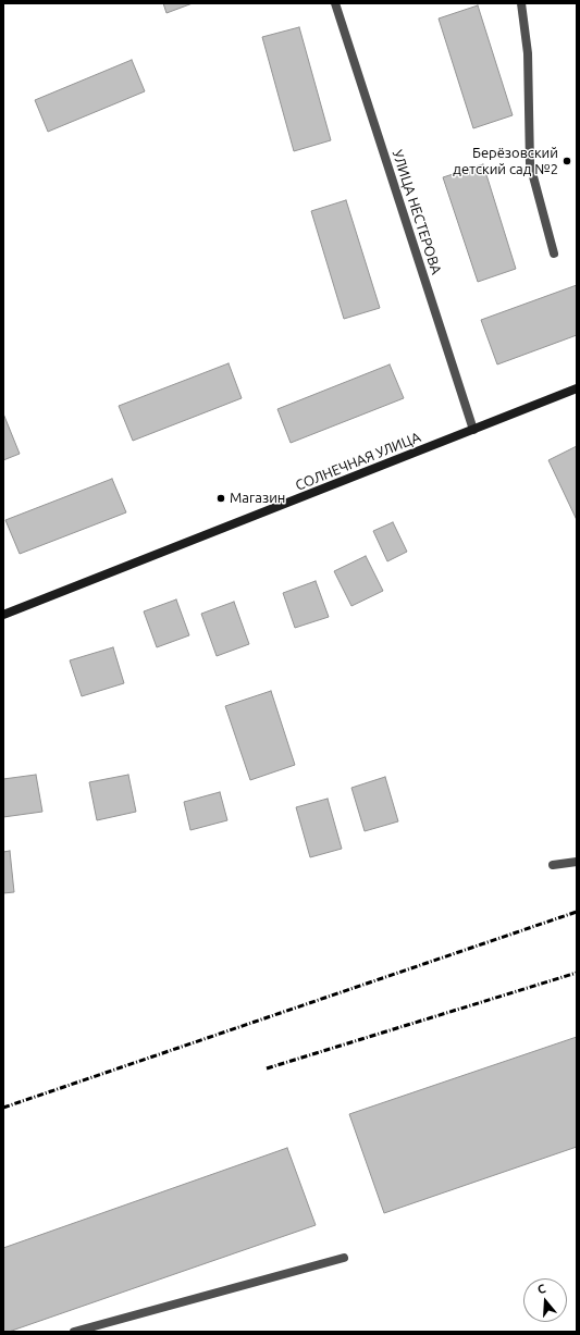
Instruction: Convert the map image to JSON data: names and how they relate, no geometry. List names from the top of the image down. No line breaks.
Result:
{"streets":{"street":["УЛИЦА НЕСТЕРОВА","СОЛНЕЧНАЯ УЛИЦА"]},"crossings":[["УЛИЦА НЕСТЕРОВА","СОЛНЕЧНАЯ УЛИЦА"]],"places":["Берёзовский детский сад №2","Магазин"],"north":"top"}
